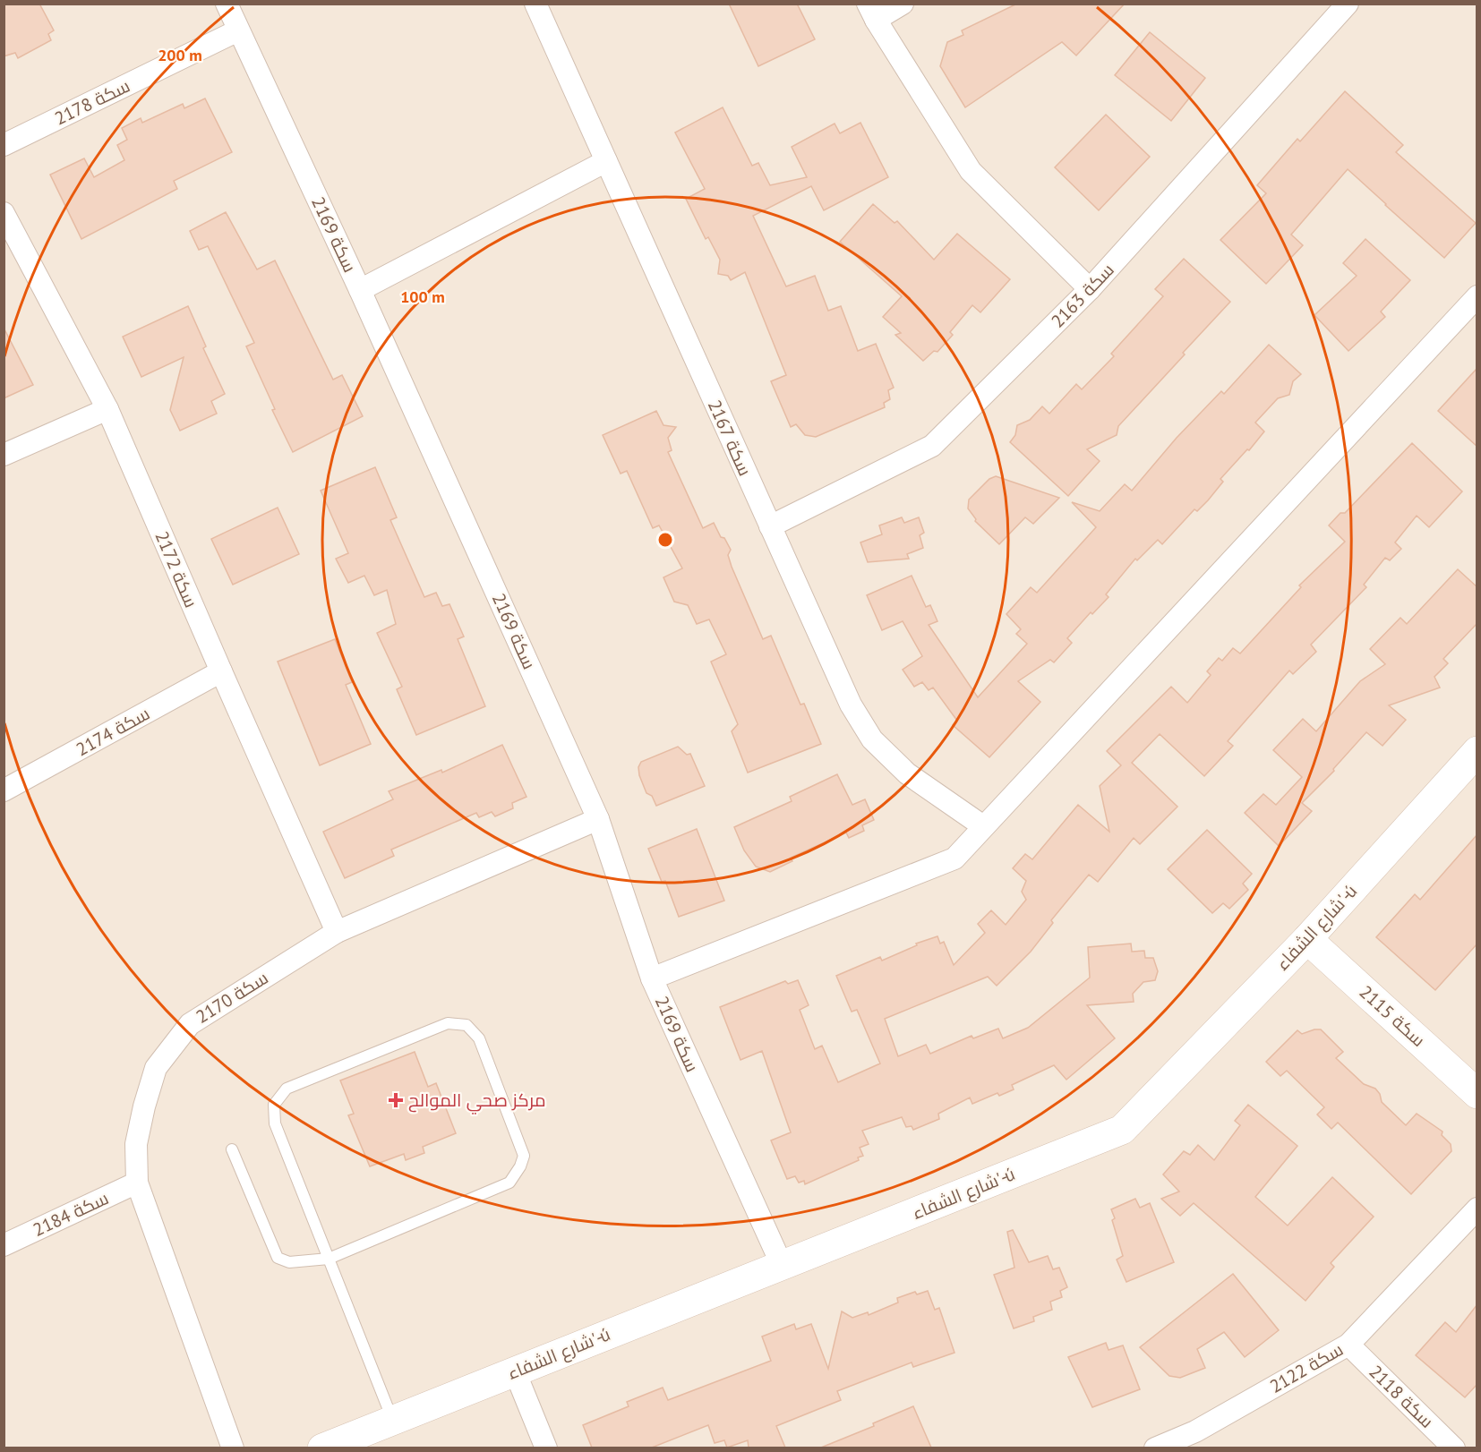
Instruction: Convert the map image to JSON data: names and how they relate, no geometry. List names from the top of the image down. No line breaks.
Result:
{"streets":{"street":["سكة 2178","سكة 2169","سكة 2163","سكة 2167","سكة 2172","سكة 2174","شارع الشفاء'-ú","سكة 2170","سكة 2115","سكة 2184","سكة 2122","سكة 2118"]},"crossings":[["سكة 2178","سكة 2169"],["سكة 2169","شارع الشفاء'-ú"],["سكة 2169","سكة 2170"],["سكة 2163","سكة 2167"],["سكة 2172","سكة 2174"],["سكة 2172","سكة 2170"],["شارع الشفاء'-ú","سكة 2115"],["سكة 2170","سكة 2184"],["سكة 2122","سكة 2118"]],"places":{"health":["مركز صحي الموالح"]},"rings":["200 m","100 m"]}
